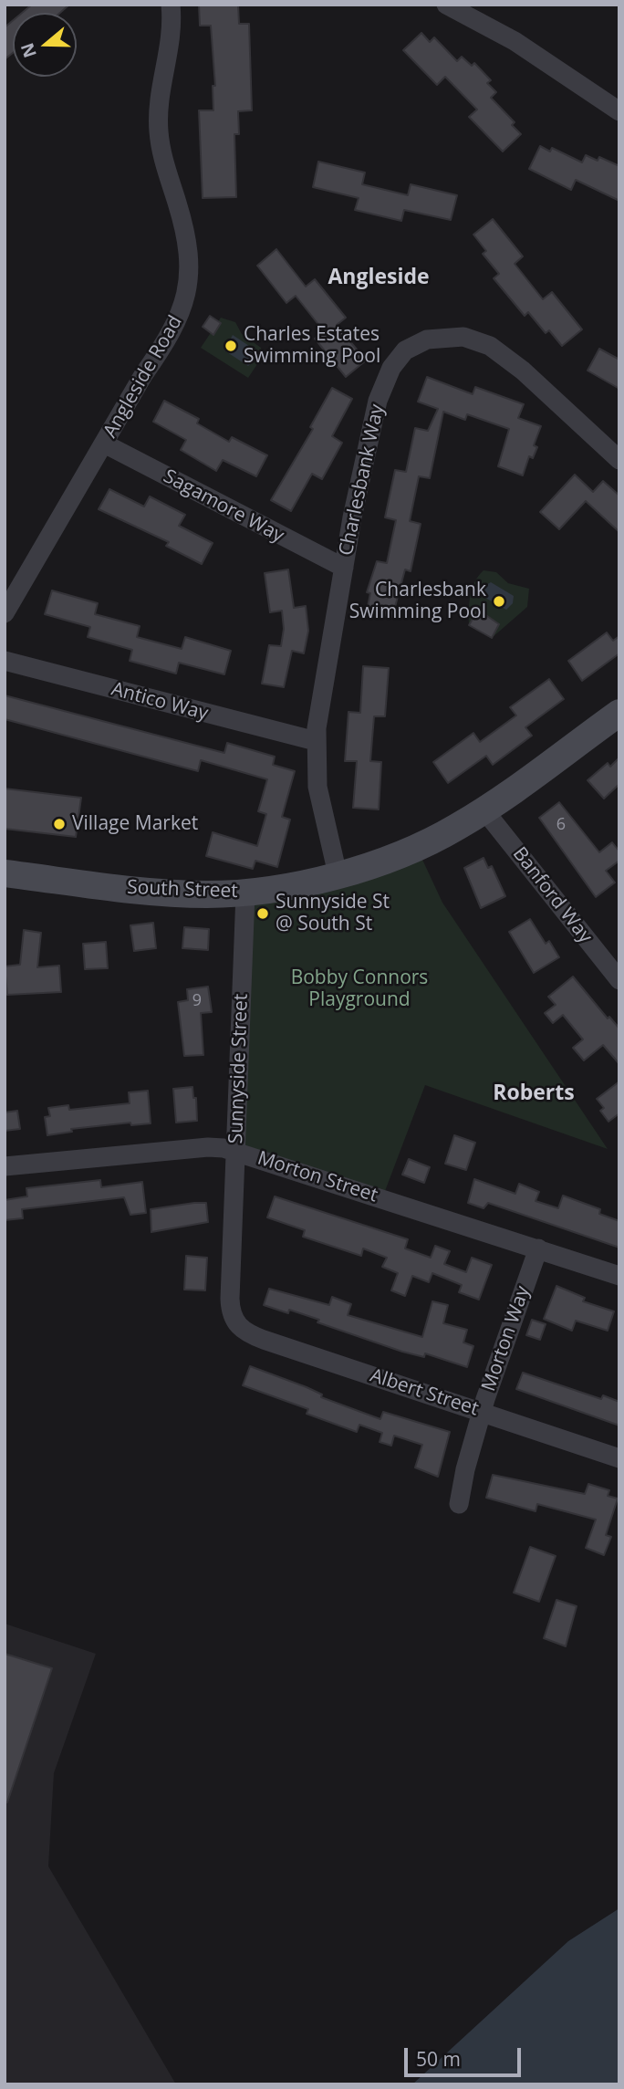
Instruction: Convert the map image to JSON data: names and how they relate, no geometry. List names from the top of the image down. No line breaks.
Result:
{"streets":{"main road":["South Street"],"street":["Angleside Road","Charlesbank Way","Sagamore Way","Antico Way","Banford Way","Sunnyside Street","Morton Street","Morton Way","Albert Street"]},"crossings":[["Angleside Road","Sagamore Way"],["Charlesbank Way","Sagamore Way"],["Charlesbank Way","Antico Way"],["Charlesbank Way","South Street"],["South Street","Banford Way"],["South Street","Sunnyside Street"],["Sunnyside Street","Morton Street"],["Sunnyside Street","Albert Street"],["Morton Street","Morton Way"],["Morton Way","Albert Street"]],"districts":["Angleside","Roberts"],"parks":["Bobby Connors Playground"],"places":["Charles Estates Swimming Pool","Charlesbank Swimming Pool","Village Market","Sunnyside St @ South St"],"house_numbers":["6","9"],"scale_bar":"50 m","north":"left"}
